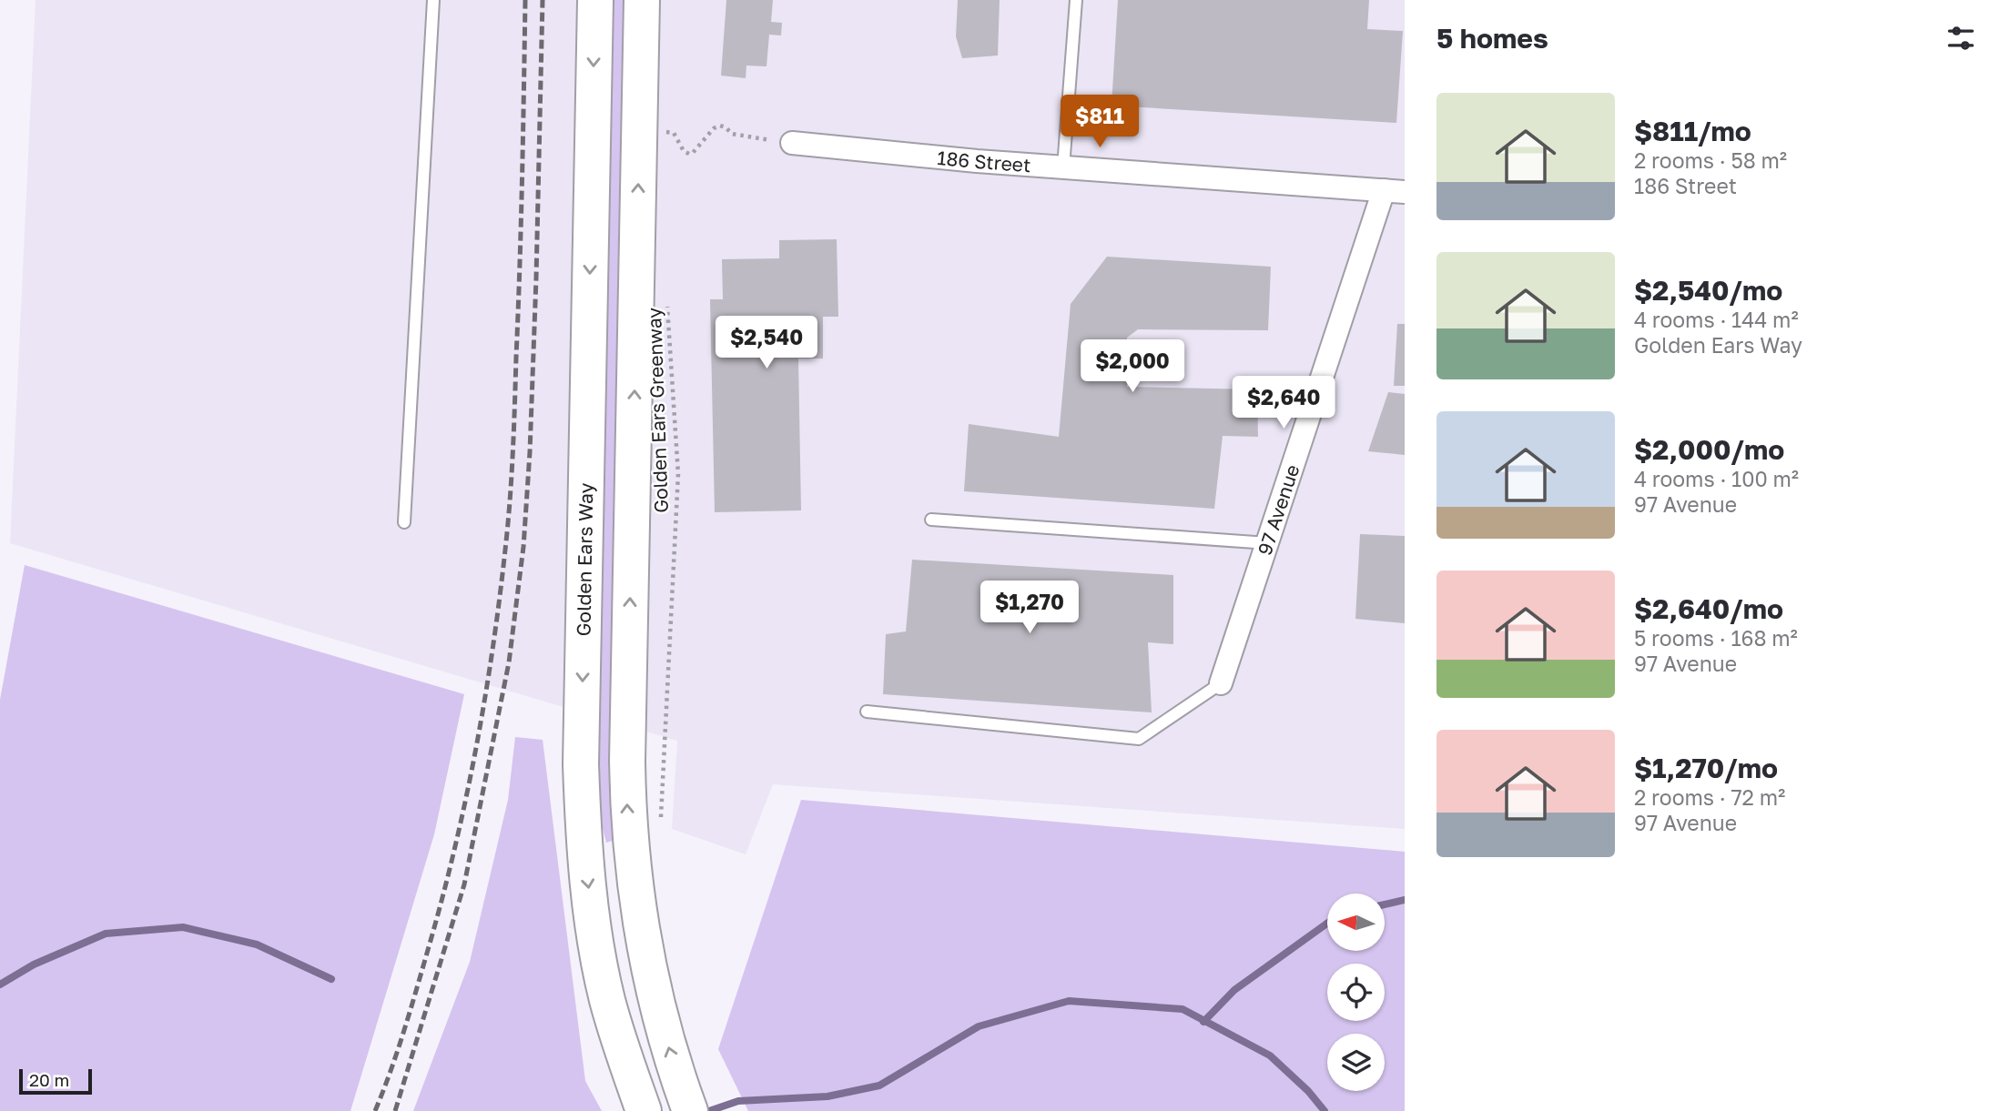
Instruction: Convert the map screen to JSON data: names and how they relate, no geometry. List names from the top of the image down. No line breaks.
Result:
{"streets":{"main road":["Golden Ears Way"],"street":["186 Street","97 Avenue"],"path":["Golden Ears Greenway"]},"crossings":[["186 Street","97 Avenue"]],"scale_bar":"20 m","north":"left","page":{"heading":"5 homes","list":[{"name":"$811/mo","note":"2 rooms · 58 m² · 186 Street"},{"name":"$2,540/mo","note":"4 rooms · 144 m² · Golden Ears Way"},{"name":"$2,000/mo","note":"4 rooms · 100 m² · 97 Avenue"},{"name":"$2,640/mo","note":"5 rooms · 168 m² · 97 Avenue"},{"name":"$1,270/mo","note":"2 rooms · 72 m² · 97 Avenue"}],"price":["$811","$2,540","$2,000","$2,640","$1,270"],"scale":"20 m"}}
